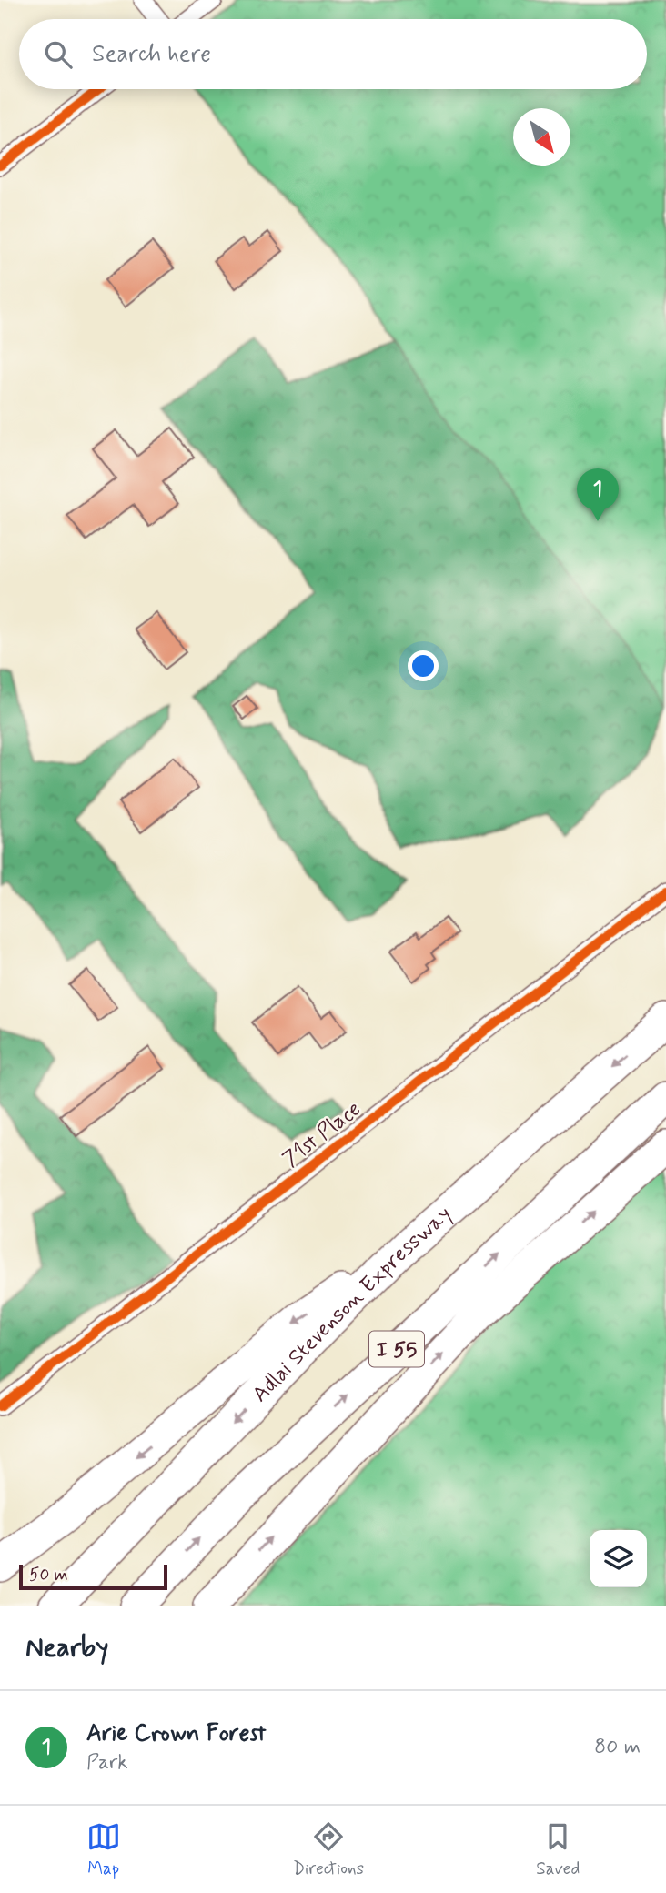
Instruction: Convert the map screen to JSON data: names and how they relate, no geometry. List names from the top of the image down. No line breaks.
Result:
{"streets":{"highway":["Adlai Stevenson Expressway","I 55"],"street":["71st Place"]},"scale_bar":"50 m","north":"bottom right","page":{"search":"Search here","pins":"1","scale":"50 m","heading":"Nearby","list":[{"mark":"1","name":"Arie Crown Forest","note":"Park","value":"80 m"}],"nav":["Map","Directions","Saved"]}}
